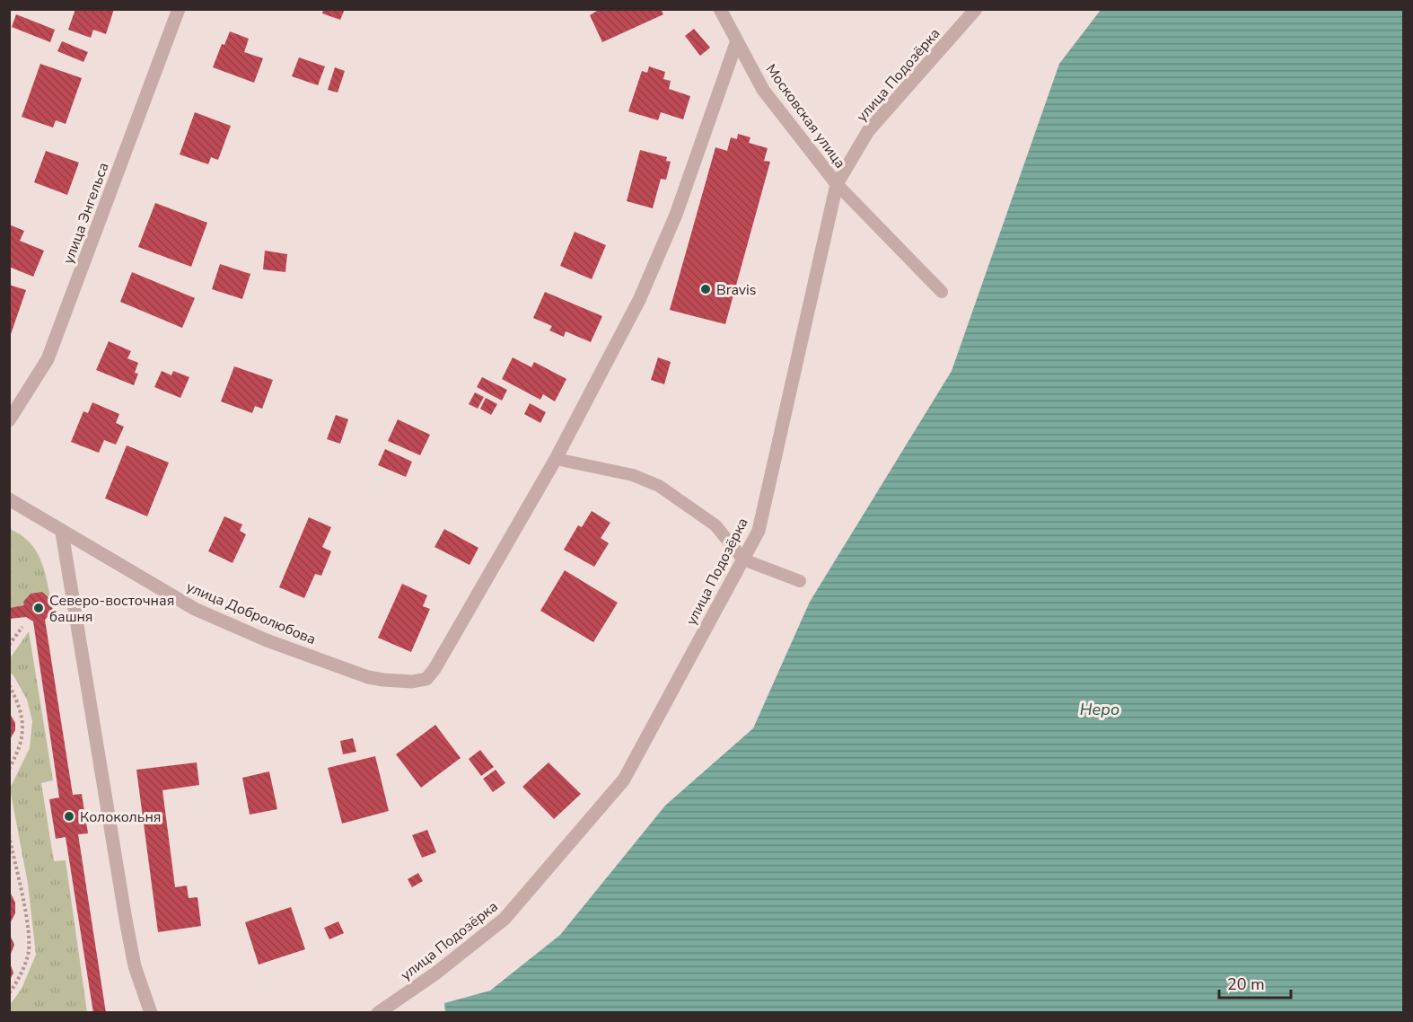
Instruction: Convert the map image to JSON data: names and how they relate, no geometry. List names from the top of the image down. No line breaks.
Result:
{"streets":{"street":["улица Подозёрка","Московская улица","улица Энгельса","улица Добролюбова"]},"crossings":[["улица Подозёрка","Московская улица"]],"water":["Неро"],"places":["Bravis","Северо-восточная башня","Колокольня"],"scale_bar":"20 m"}
